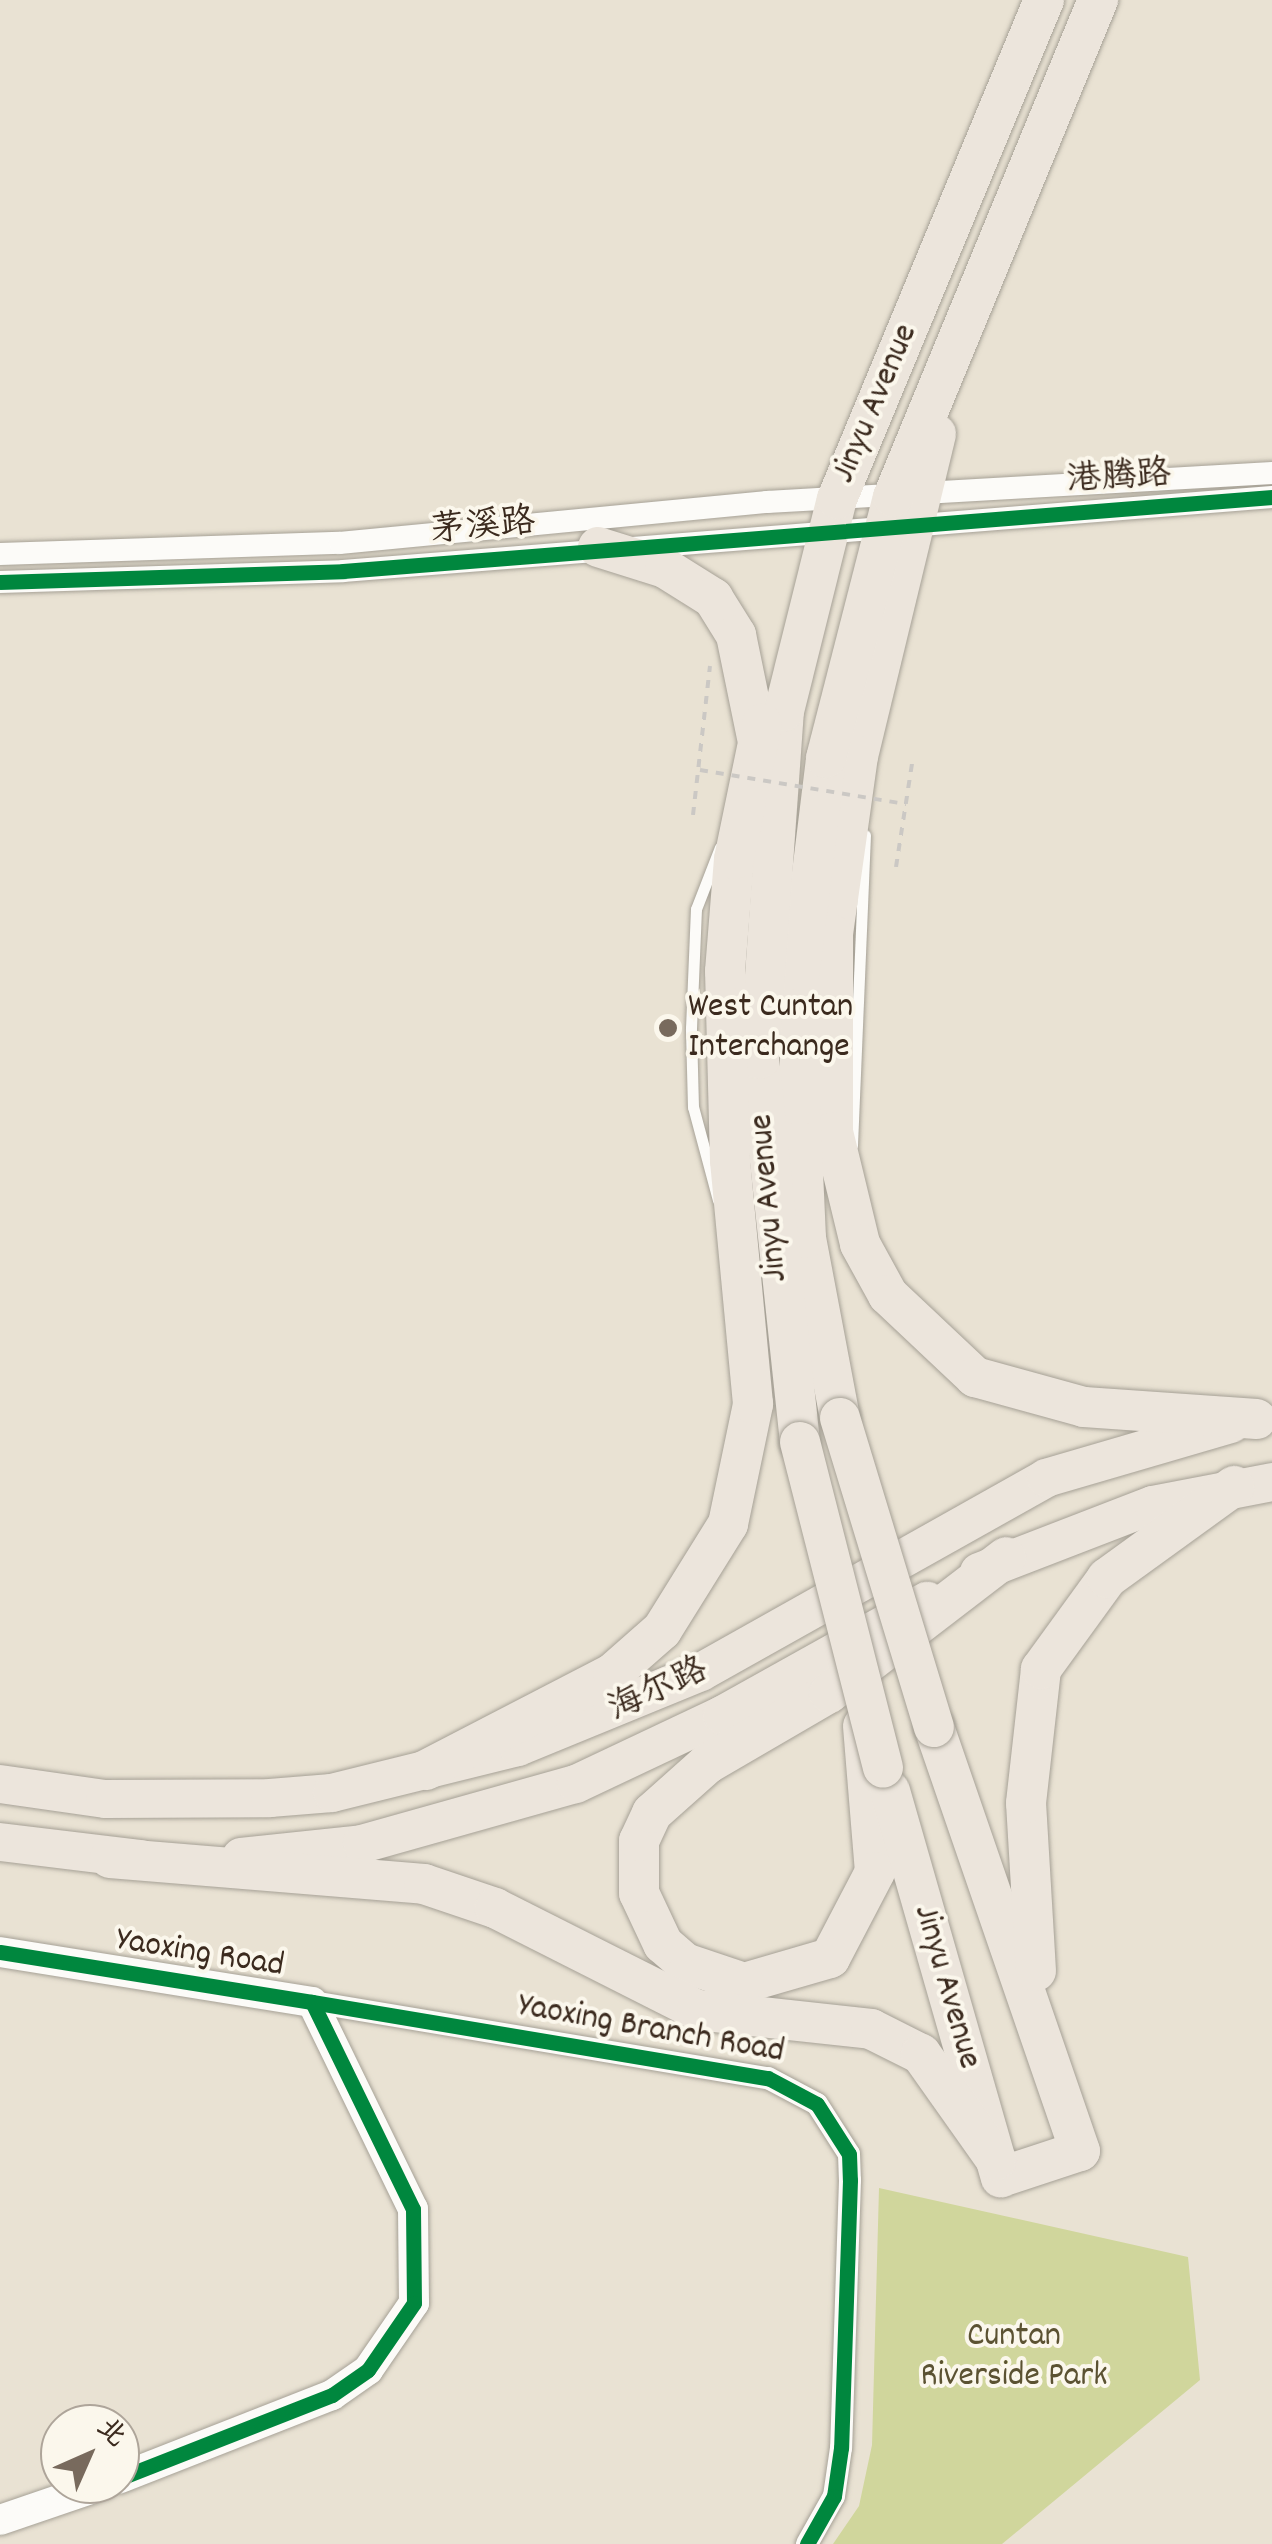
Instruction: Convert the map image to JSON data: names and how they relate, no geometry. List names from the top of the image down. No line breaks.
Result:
{"streets":{"highway":["Jinyu Avenue"],"main road":["海尔路"],"street":["港腾路","茅溪路","Yaoxing Road","Yaoxing Branch Road"]},"crossings":[["Jinyu Avenue","茅溪路"],["港腾路","茅溪路"],["Yaoxing Road","Yaoxing Branch Road"]],"parks":["Cuntan Riverside Park"],"places":["West Cuntan Interchange"],"north":"top right"}
